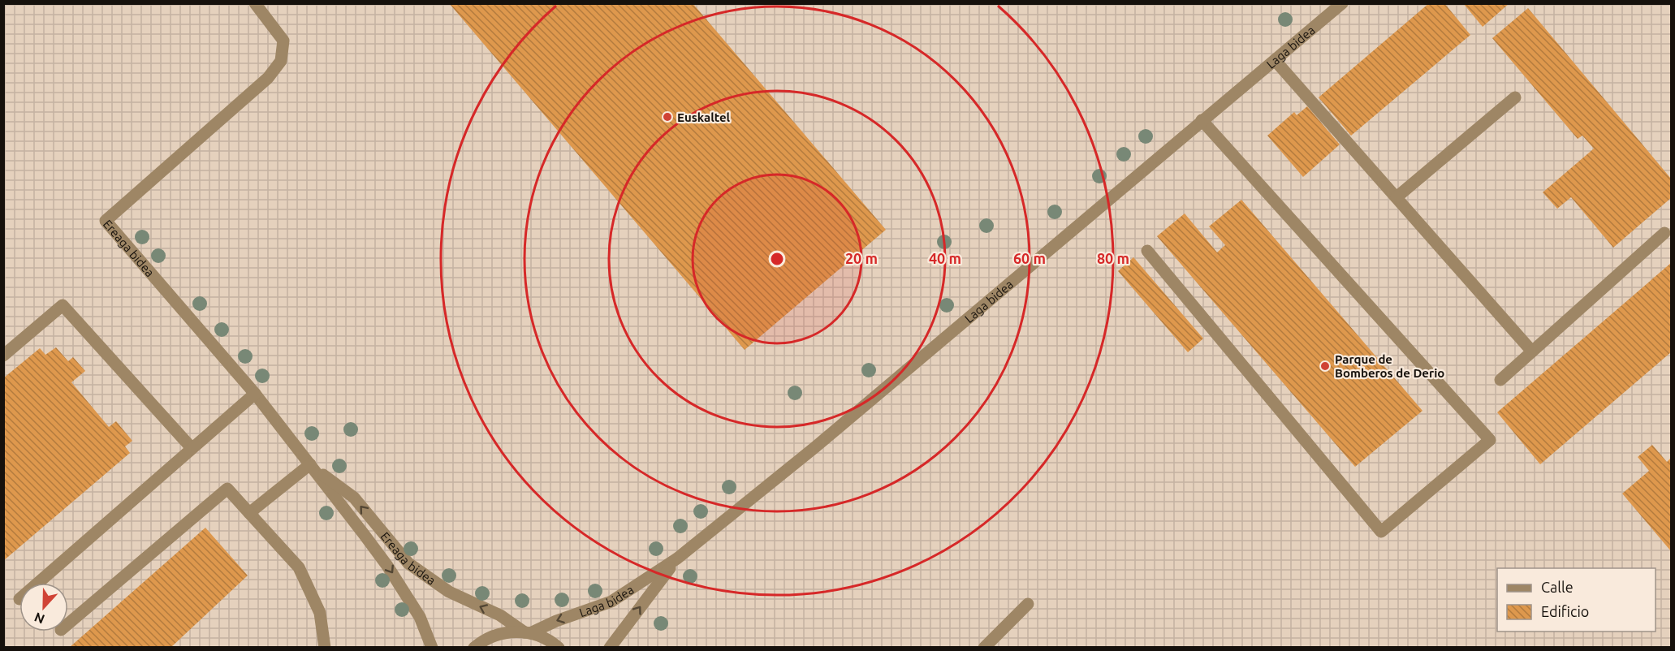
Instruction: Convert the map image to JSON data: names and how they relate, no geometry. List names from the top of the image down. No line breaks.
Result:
{"streets":{"street":["Laga bidea","Ereaga bidea"]},"crossings":[["Laga bidea","Ereaga bidea"]],"places":["Euskaltel","Parque de Bomberos de Derio"],"legend":["Calle","Edificio"],"north":"bottom","rings":["20 m","40 m","60 m","80 m"]}
